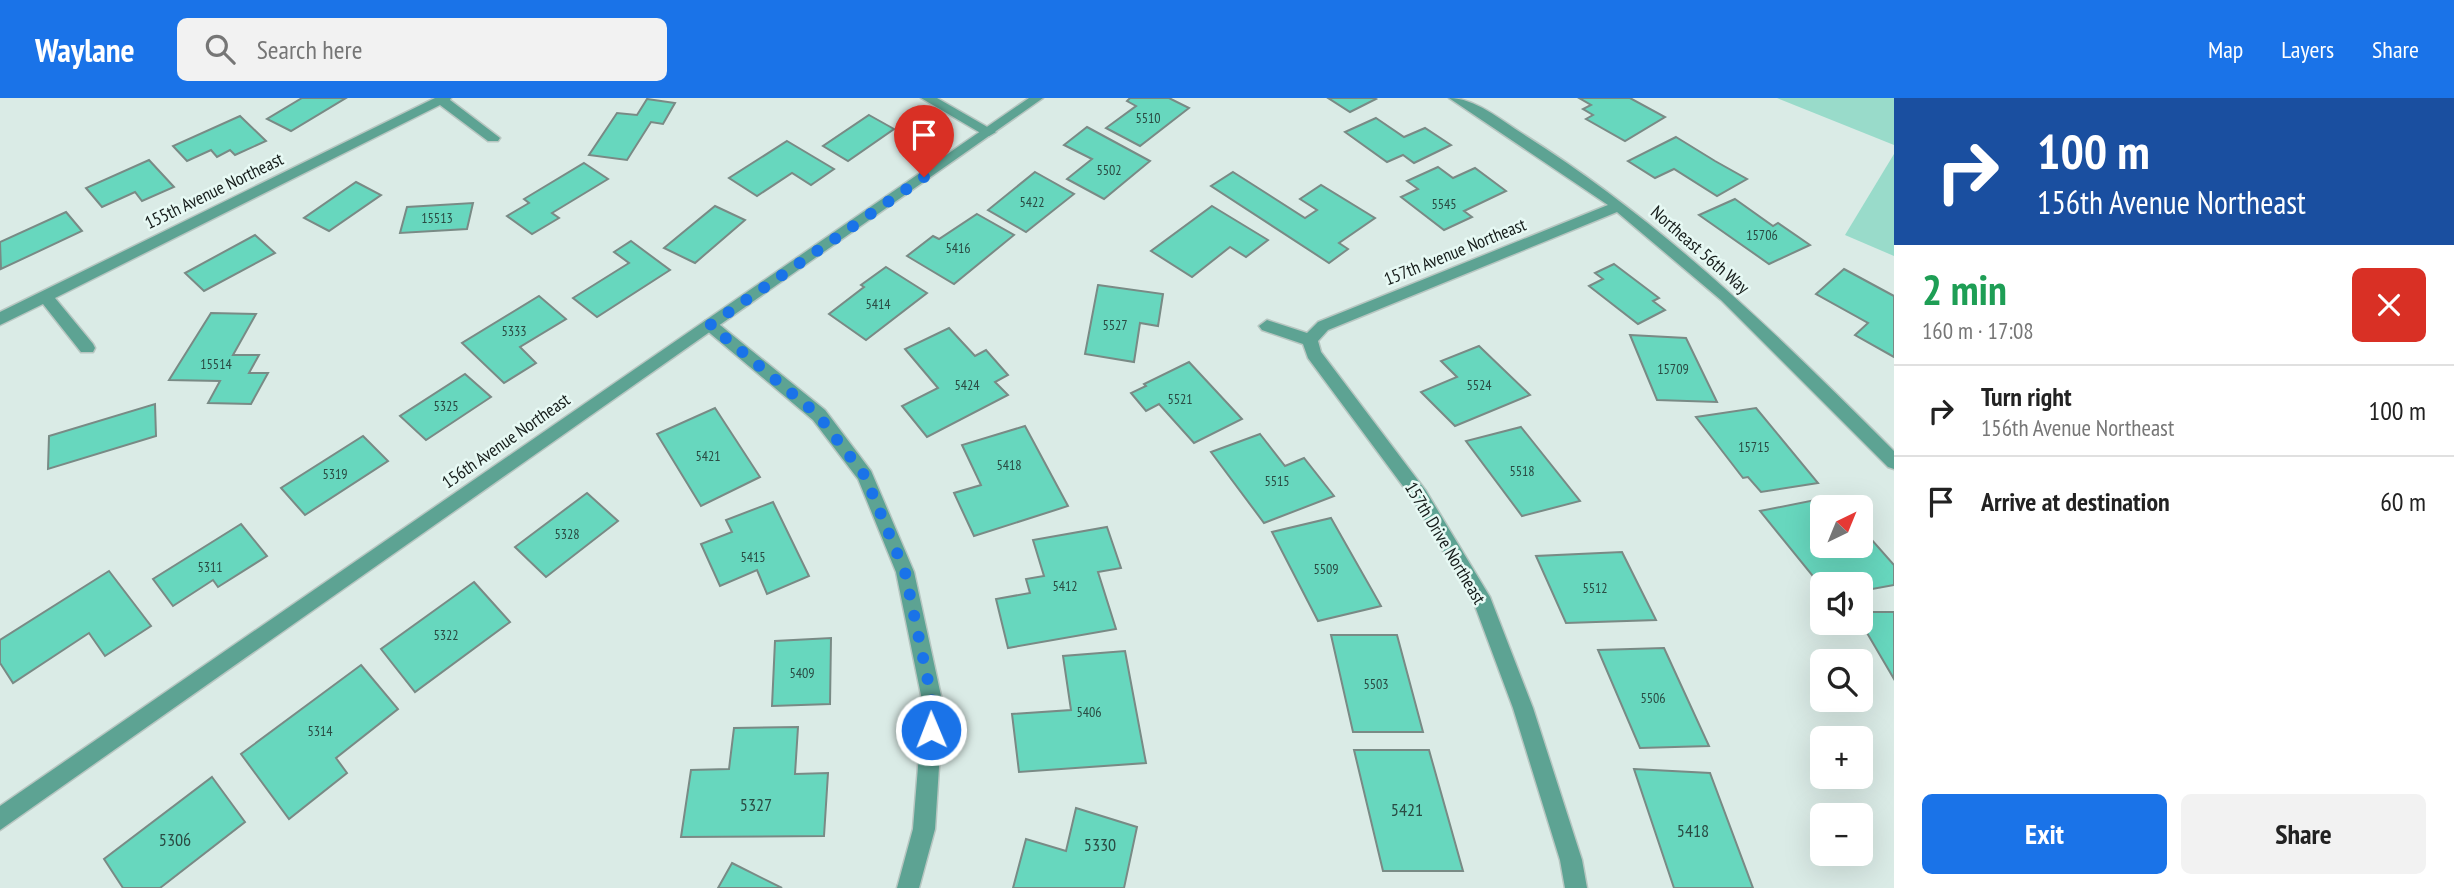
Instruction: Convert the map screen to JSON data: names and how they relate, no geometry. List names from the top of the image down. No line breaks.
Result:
{"streets":{"street":["155th Avenue Northeast","Northeast 56th Way","157th Avenue Northeast","156th Avenue Northeast","157th Drive Northeast"]},"crossings":[["Northeast 56th Way","157th Avenue Northeast"],["157th Avenue Northeast","157th Drive Northeast"]],"house_numbers":["5510","5502","5422","5545","15513","15706","5416","5414","5527","5333","15514","15709","5424","5524","5521","5325","15715","5421","5418","5518","5319","5515","5328","5415","5311","5509","5412","5512","5322","5409","5503","5506","5406","5314","5327","5421","5418","5306","5330"],"north":"top right","page":{"header":"Waylane","search":"Search here","nav":["Map","Layers","Share"],"turn":["100 m","156th Avenue Northeast"],"heading":["2 min","160 m · 17:08"],"list":[{"name":"Turn right","note":"156th Avenue Northeast","value":"100 m"},{"name":"Arrive at destination","value":"60 m"}],"map_buttons":["+","−"],"buttons":["Exit","Share"]}}
